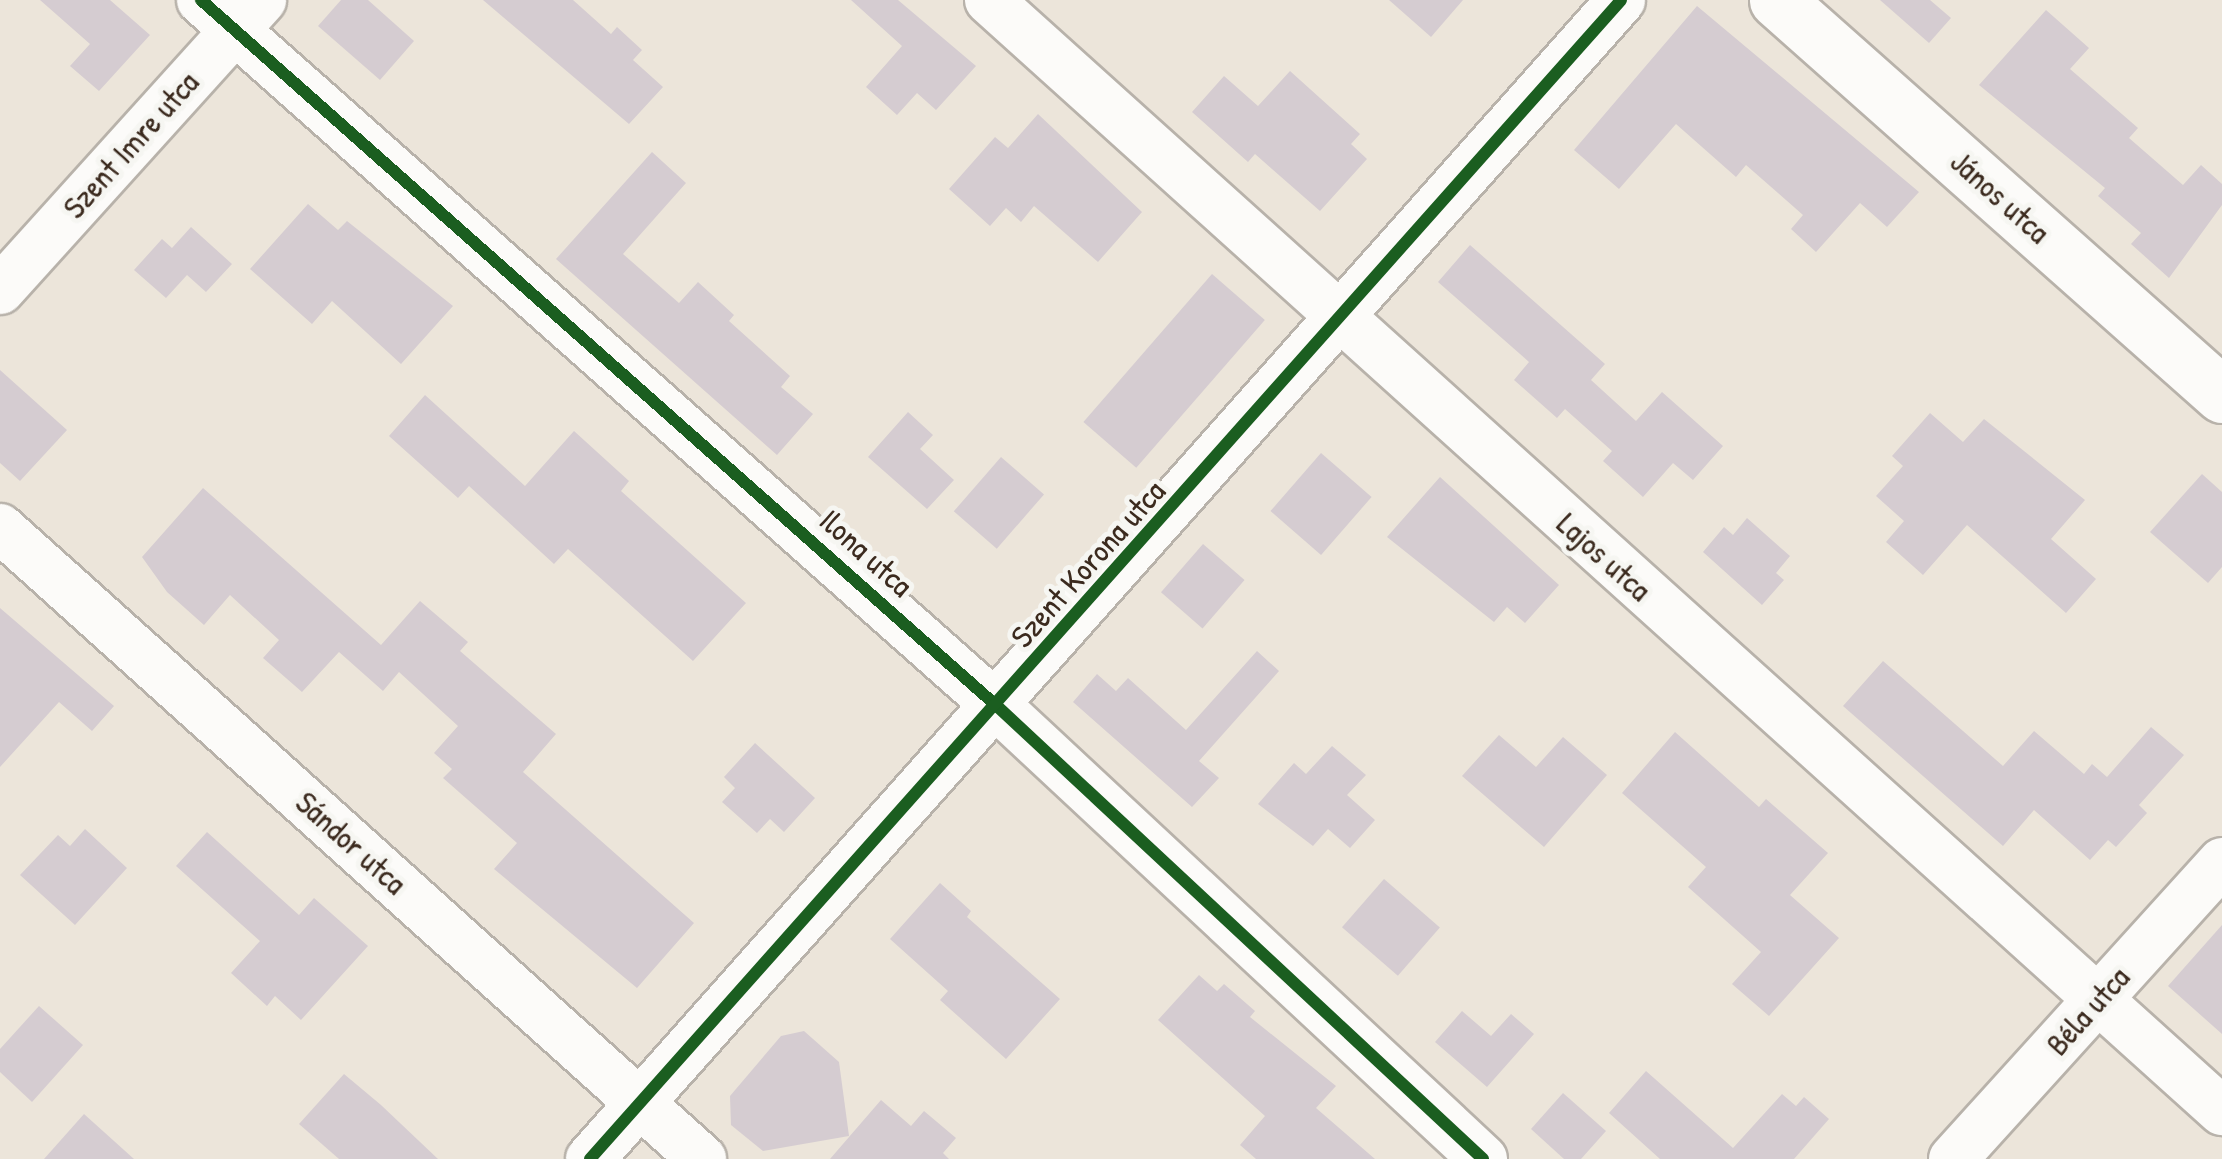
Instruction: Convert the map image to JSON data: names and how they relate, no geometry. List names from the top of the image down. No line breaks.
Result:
{"streets":{"street":["Szent Imre utca","János utca","Ilona utca","Lajos utca","Szent Korona utca","Sándor utca","Béla utca"]},"crossings":[["Szent Imre utca","Ilona utca"],["Ilona utca","Szent Korona utca"],["Lajos utca","Szent Korona utca"],["Lajos utca","Béla utca"],["Szent Korona utca","Sándor utca"]]}
